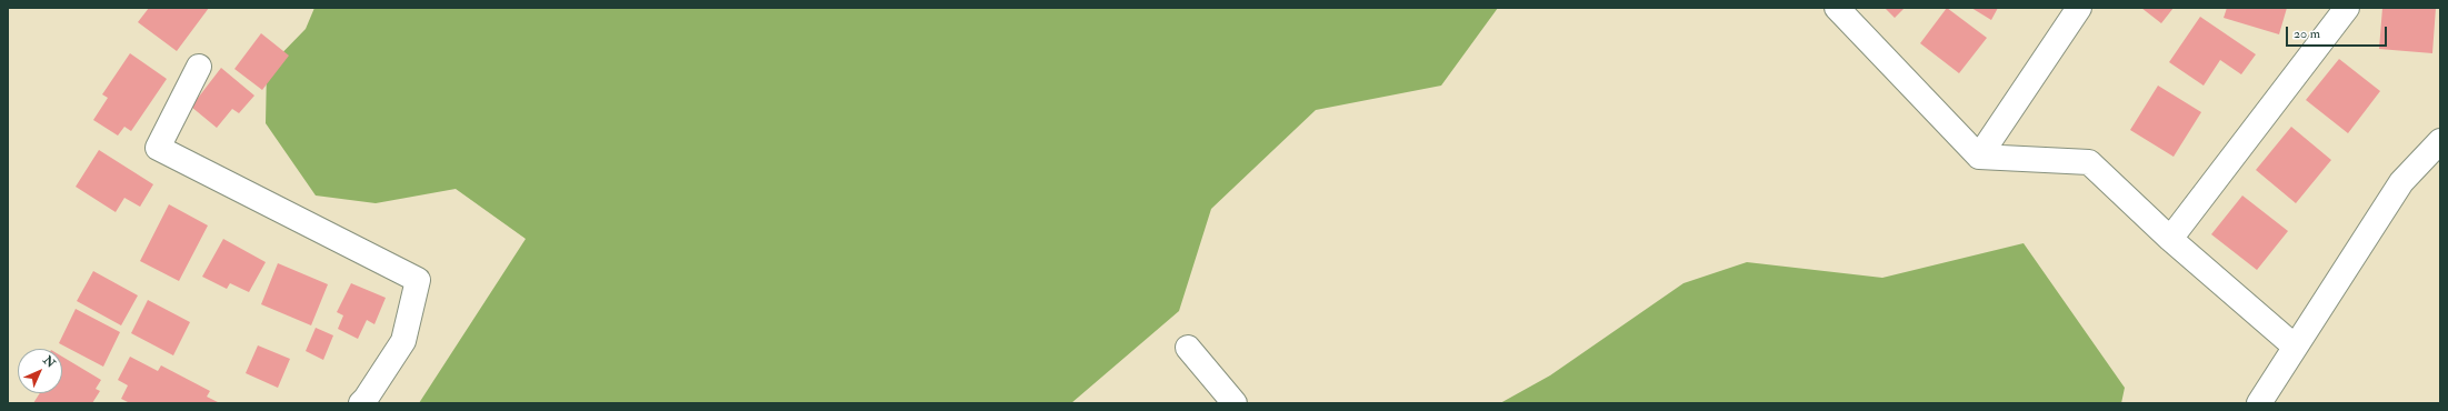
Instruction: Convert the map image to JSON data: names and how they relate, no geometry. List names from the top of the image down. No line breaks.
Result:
{"scale_bar":"20 m","north":"top right"}
